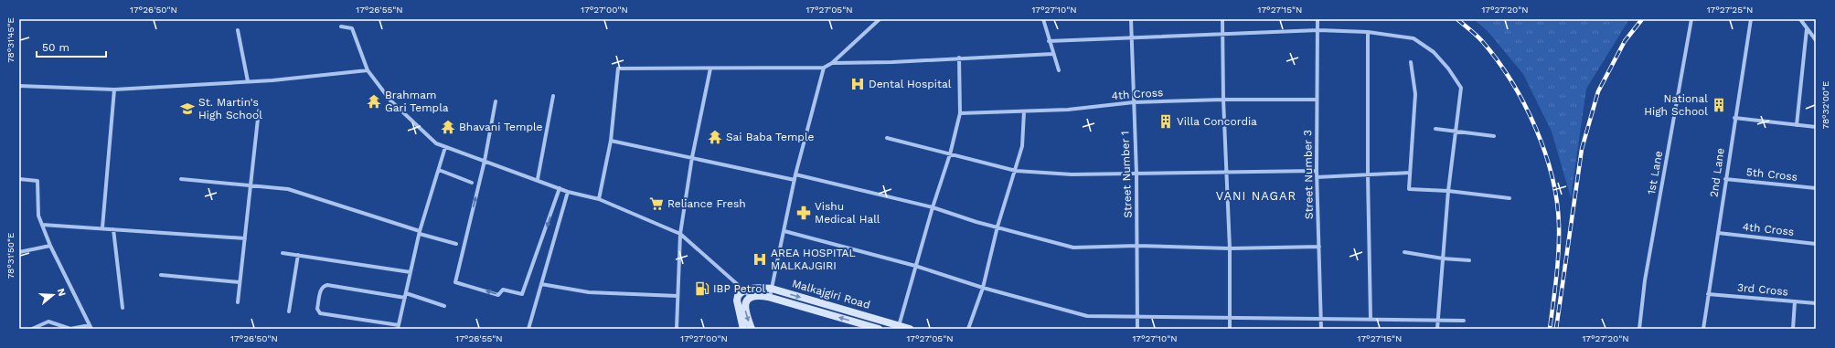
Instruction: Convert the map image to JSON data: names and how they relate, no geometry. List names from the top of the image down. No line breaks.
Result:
{"streets":{"main road":["Malkajgiri Road"],"street":["4th Cross","1st Lane","2nd Lane","Street Number 1","Street Number 3","5th Cross","3rd Cross"]},"crossings":[["4th Cross","2nd Lane"],["4th Cross","Street Number 1"],["4th Cross","Street Number 3"],["2nd Lane","5th Cross"],["2nd Lane","3rd Cross"]],"districts":["VANI NAGAR"],"places":{"hospital":["Dental Hospital","AREA HOSPITAL MALKAJGIRI"],"temple":["Brahmam Gari Templa","Bhavani Temple","Sai Baba Temple"],"building":["National High School","Villa Concordia"],"school or university":["St. Martin's High School"],"supermarket":["Reliance Fresh"],"pharmacy":["Vishu Medical Hall"],"fuel station":["IBP Petrol"]},"scale_bar":"50 m","north":"right","coordinates":["17°26'50\"N","17°26'55\"N","17°27'00\"N","17°27'05\"N","17°27'10\"N","17°27'15\"N","17°27'20\"N","17°27'25\"N","78°31'45\"E","78°32'00\"E","78°31'50\"E"]}
